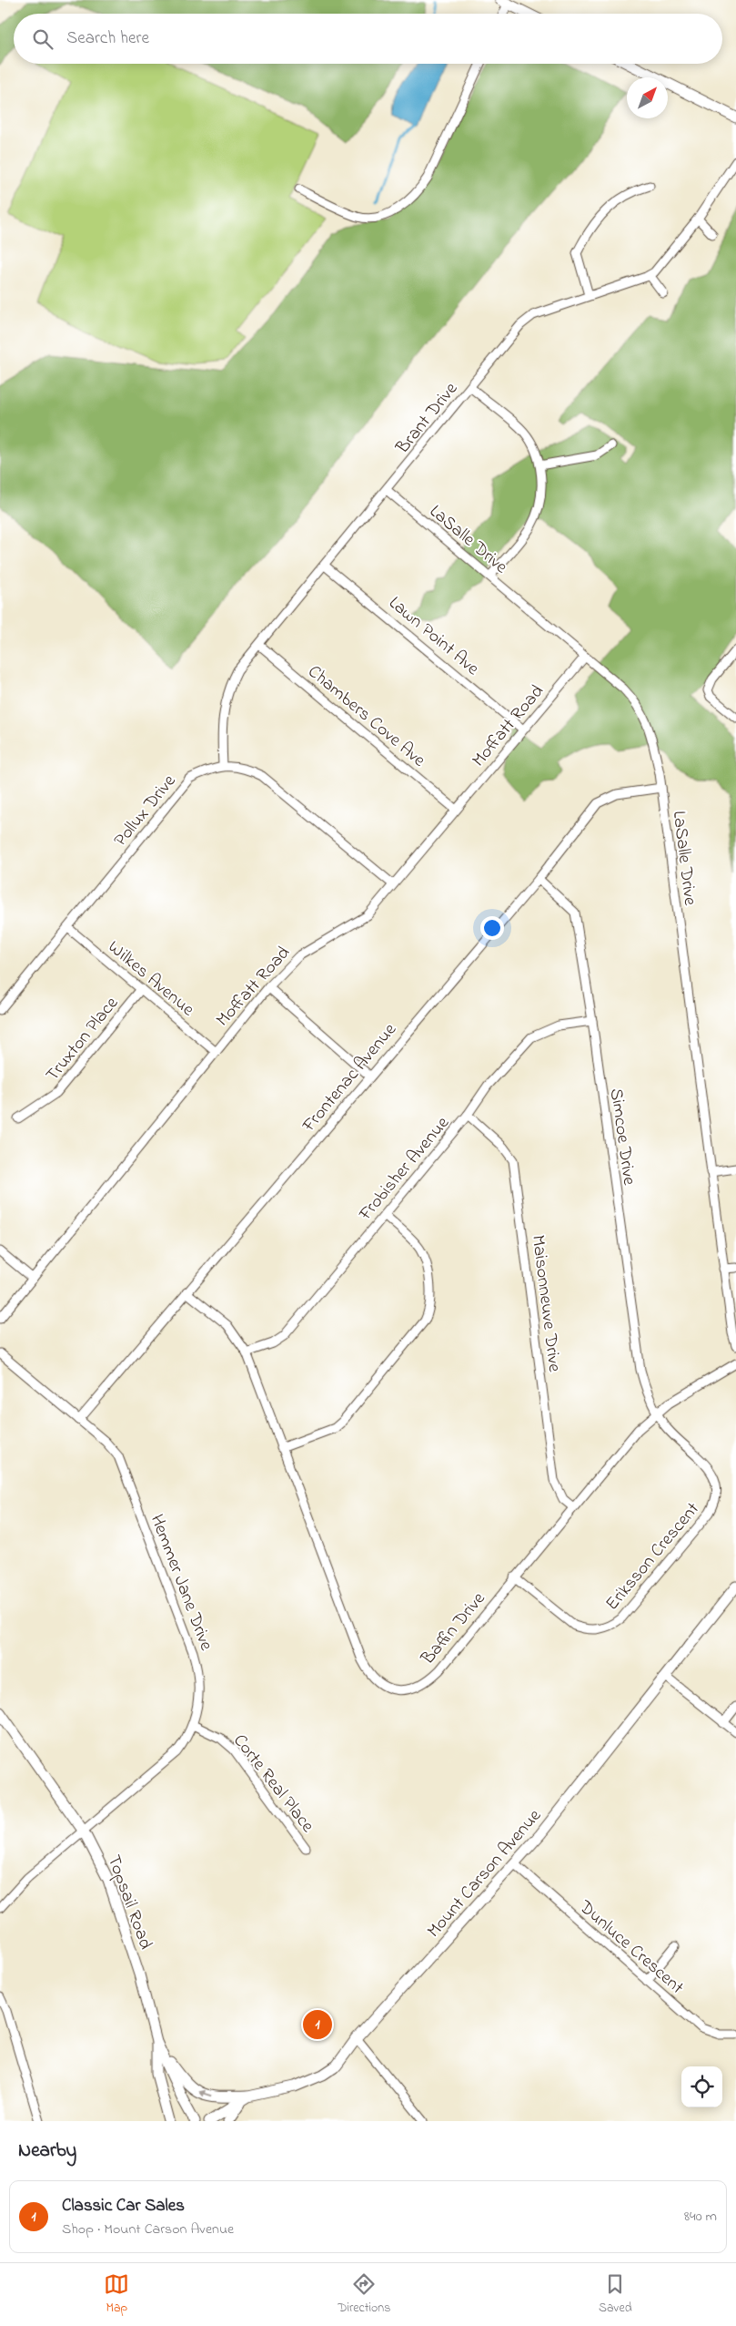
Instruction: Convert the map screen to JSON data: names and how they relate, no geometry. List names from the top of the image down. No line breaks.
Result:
{"streets":{"main road":["Mount Carson Avenue","Topsail Road"],"street":["Brant Drive","LaSalle Drive","Lawn Point Ave","Chambers Cove Ave","Moffatt Road","Pollux Drive","Wilkes Avenue","Truxton Place","Frontenac Avenue","Simcoe Drive","Frobisher Avenue","Maisonneuve Drive","Eriksson Crescent","Hemmer Jane Drive","Baffin Drive","Corte Real Place","Dunluce Crescent"]},"crossings":[["Brant Drive","LaSalle Drive"],["Brant Drive","Lawn Point Ave"],["Brant Drive","Chambers Cove Ave"],["Brant Drive","Pollux Drive"],["LaSalle Drive","Moffatt Road"],["LaSalle Drive","Frontenac Avenue"],["Lawn Point Ave","Moffatt Road"],["Chambers Cove Ave","Moffatt Road"],["Moffatt Road","Pollux Drive"],["Moffatt Road","Wilkes Avenue"],["Pollux Drive","Wilkes Avenue"],["Wilkes Avenue","Truxton Place"],["Frontenac Avenue","Simcoe Drive"],["Frontenac Avenue","Hemmer Jane Drive"],["Frontenac Avenue","Baffin Drive"],["Simcoe Drive","Frobisher Avenue"],["Simcoe Drive","Eriksson Crescent"],["Simcoe Drive","Baffin Drive"],["Frobisher Avenue","Maisonneuve Drive"],["Frobisher Avenue","Baffin Drive"],["Maisonneuve Drive","Baffin Drive"],["Eriksson Crescent","Baffin Drive"],["Hemmer Jane Drive","Corte Real Place"],["Hemmer Jane Drive","Topsail Road"],["Mount Carson Avenue","Dunluce Crescent"]],"north":"top right","page":{"search":"Search here","pins":"1","heading":"Nearby","list":[{"mark":"1","name":"Classic Car Sales","note":"Shop · Mount Carson Avenue","value":"840 m"}],"nav":["Map","Directions","Saved"]}}
